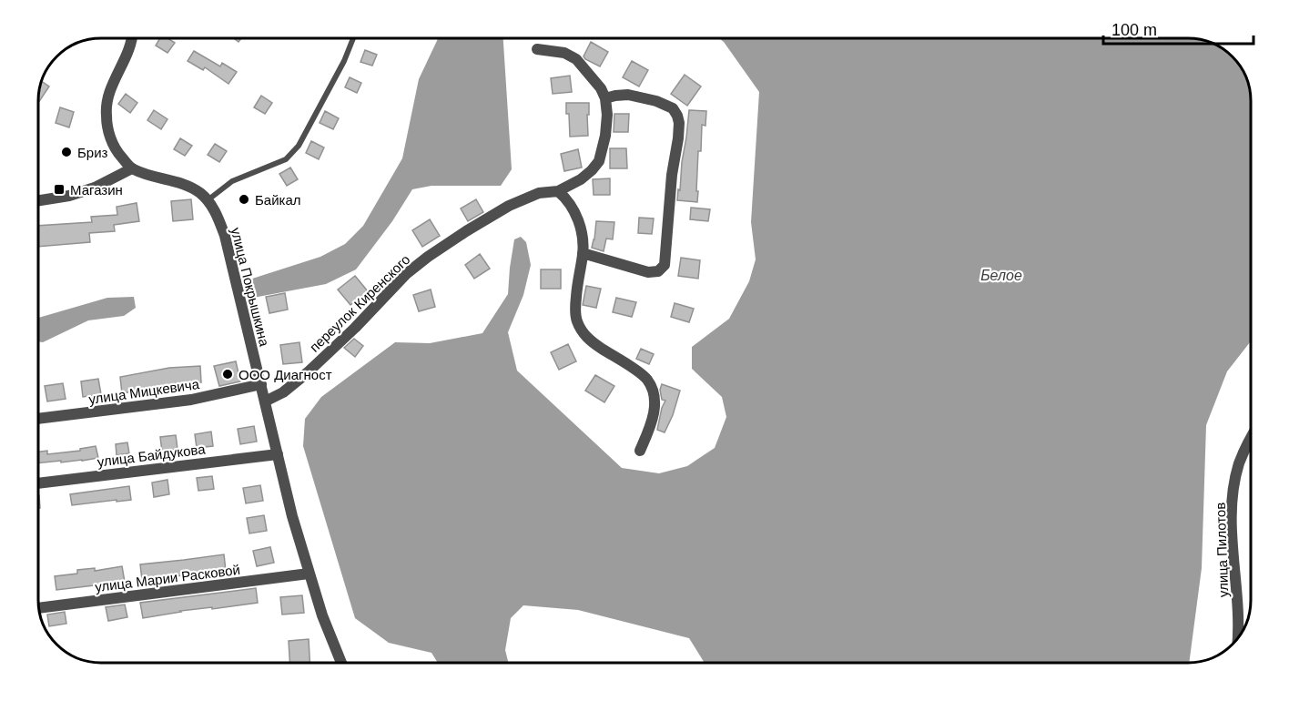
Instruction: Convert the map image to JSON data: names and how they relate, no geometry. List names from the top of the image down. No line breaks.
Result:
{"streets":{"street":["улица Покрышкина","переулок Киренского","улица Мицкевича","улица Байдукова","улица Пилотов","улица Марии Расковой"]},"crossings":[["улица Покрышкина","переулок Киренского"],["улица Покрышкина","улица Мицкевича"],["улица Покрышкина","улица Байдукова"],["улица Покрышкина","улица Марии Расковой"]],"water":["Белое"],"places":{"other":["Бриз","Байкал","ООО Диагност"],"transit":["Магазин"]},"scale_bar":"100 m"}
